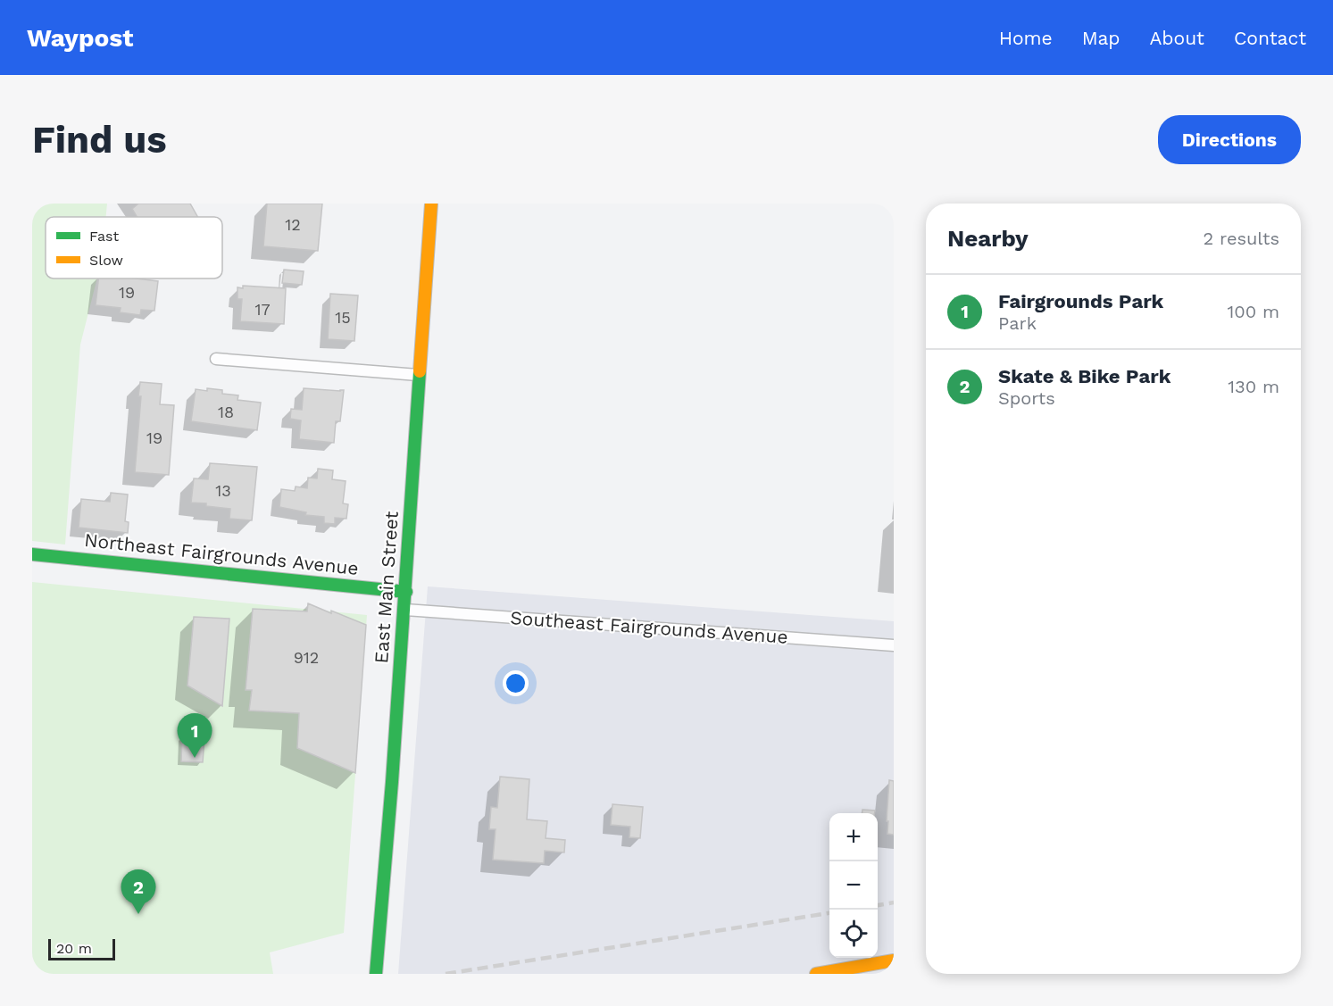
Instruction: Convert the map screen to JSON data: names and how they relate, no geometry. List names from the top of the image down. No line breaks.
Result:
{"streets":{"main road":["Northeast Fairgrounds Avenue","East Main Street"],"lane":["Southeast Fairgrounds Avenue"]},"crossings":[["Northeast Fairgrounds Avenue","East Main Street"],["East Main Street","Southeast Fairgrounds Avenue"]],"house_numbers":["12","19","17","15","18","19","13","912"],"legend":["Fast","Slow"],"scale_bar":"20 m","page":{"header":"Waypost","nav":["Home","Map","About","Contact"],"buttons":"Directions","title":"Find us","heading":["Nearby","2 results"],"list":[{"mark":"1","name":"Fairgrounds Park","note":"Park","value":"100 m"},{"mark":"2","name":"Skate & Bike Park","note":"Sports","value":"130 m"}],"pins":["1","2"],"map_buttons":["+","−"],"scale":"20 m"}}
